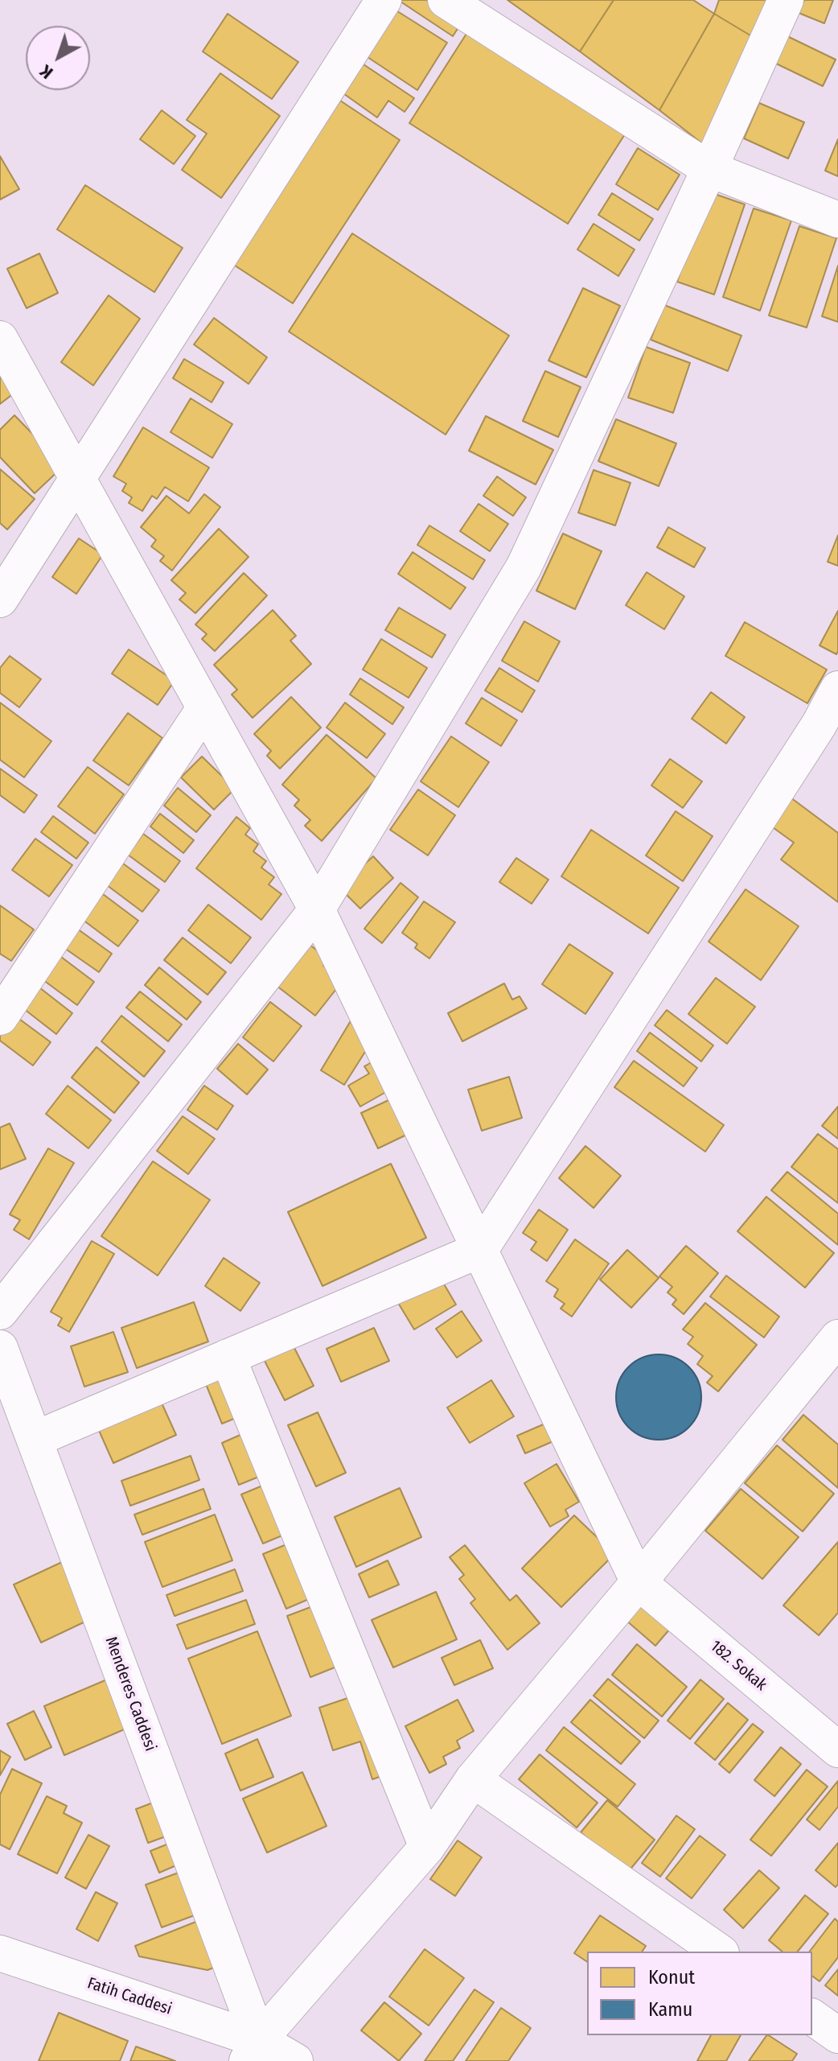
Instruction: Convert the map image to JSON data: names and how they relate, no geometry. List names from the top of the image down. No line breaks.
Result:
{"streets":{"street":["182. Sokak","Menderes Caddesi","Fatih Caddesi"]},"crossings":[["Menderes Caddesi","Fatih Caddesi"]],"legend":["Konut","Kamu"],"north":"bottom left"}
